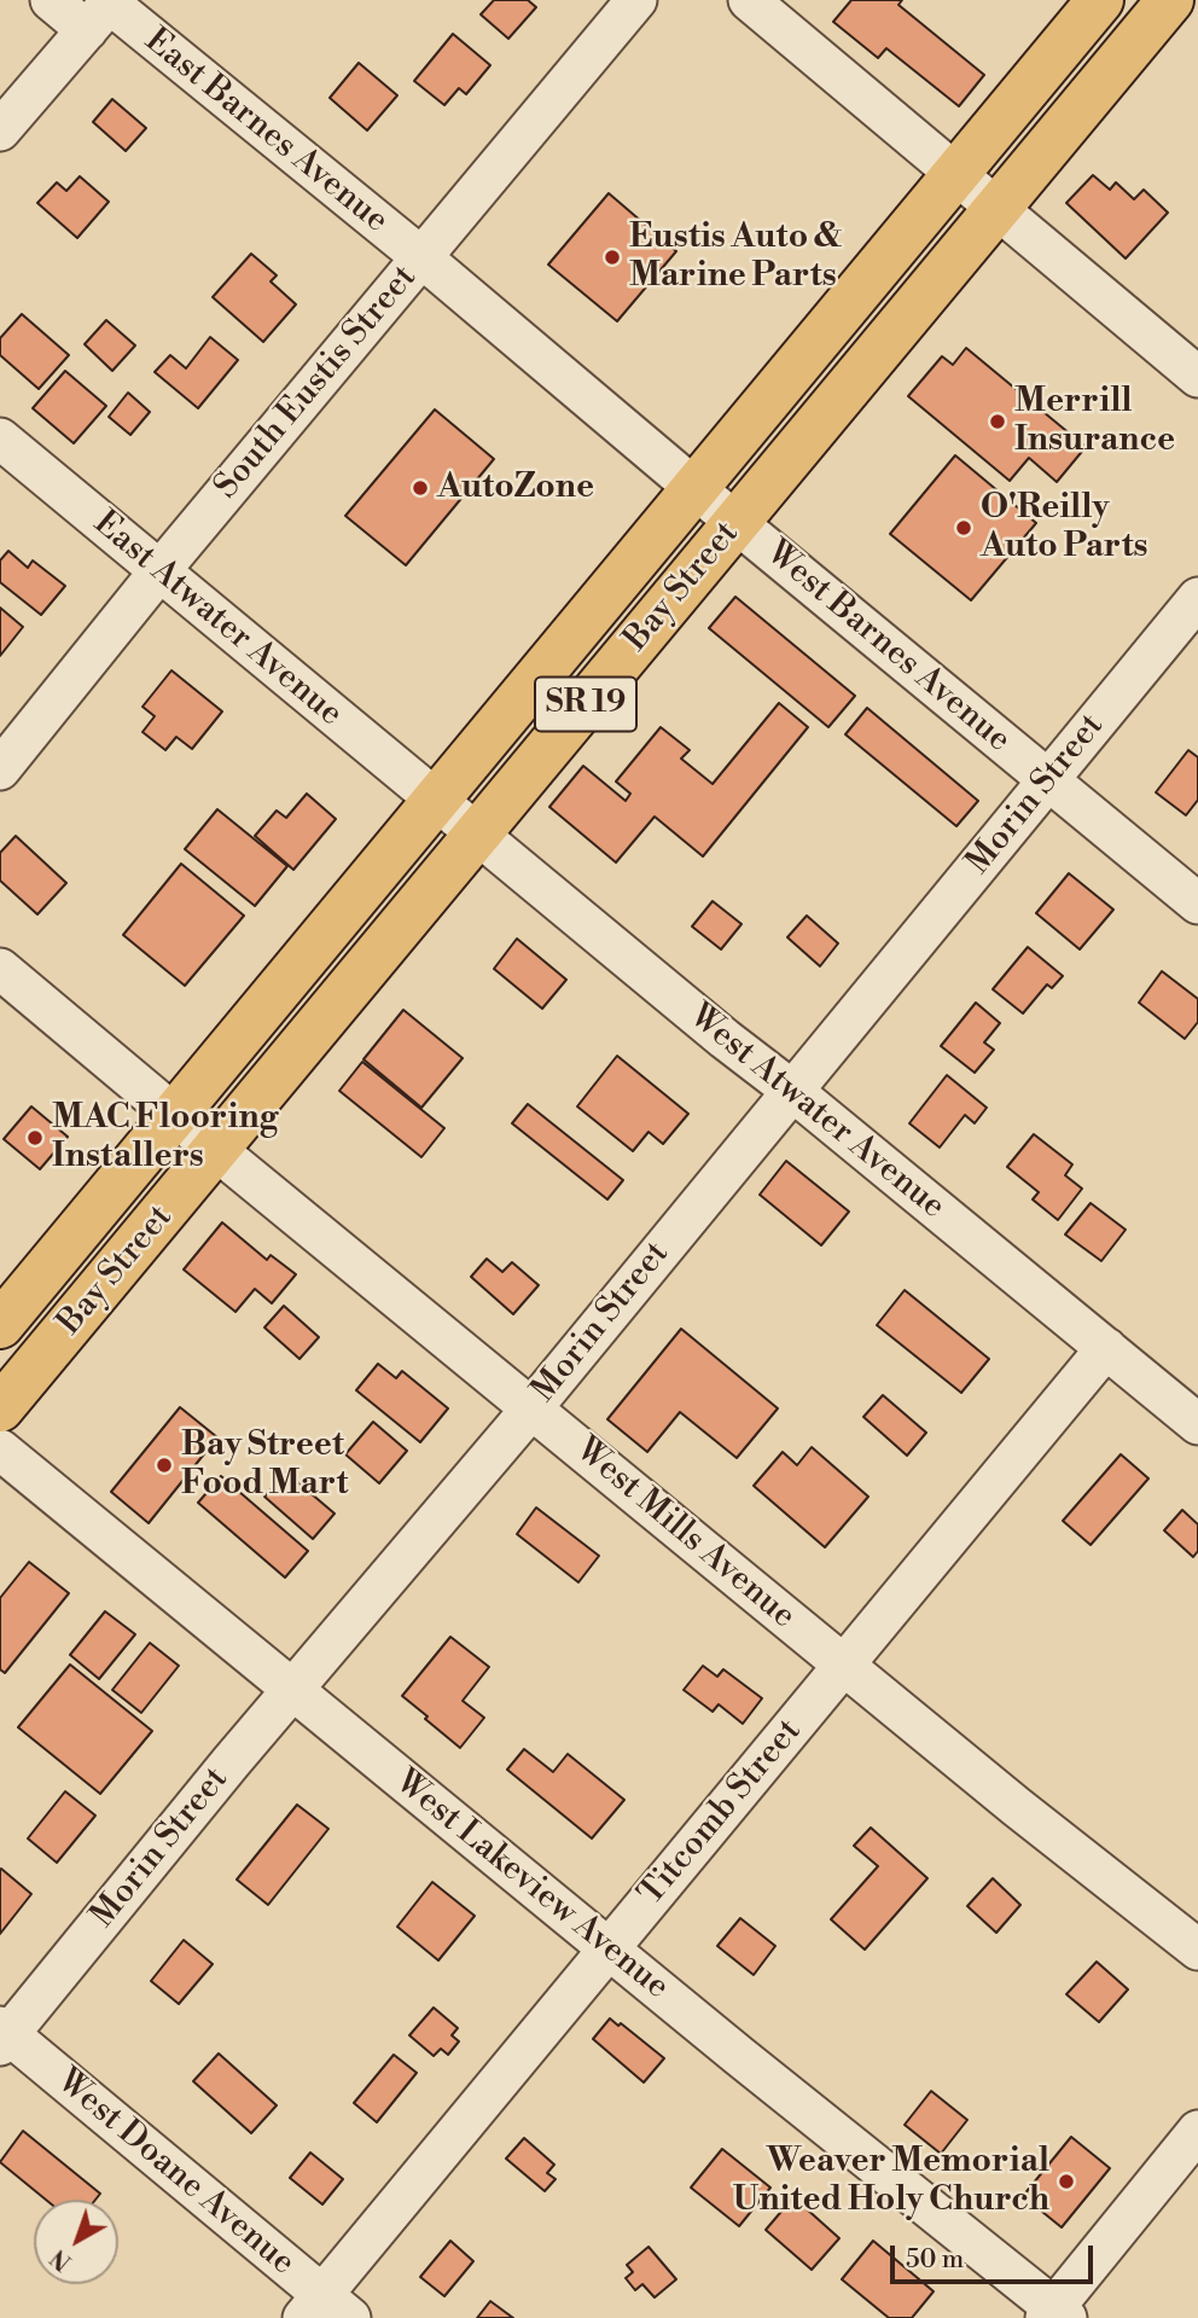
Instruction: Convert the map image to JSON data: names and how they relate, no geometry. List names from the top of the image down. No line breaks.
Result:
{"streets":{"main road":["Bay Street","SR 19"],"street":["East Barnes Avenue","South Eustis Street","East Atwater Avenue","West Barnes Avenue","Morin Street","West Atwater Avenue","West Mills Avenue","Titcomb Street","West Lakeview Avenue","West Doane Avenue"]},"crossings":[["East Barnes Avenue","South Eustis Street"],["East Barnes Avenue","Bay Street"],["East Barnes Avenue","West Barnes Avenue"],["South Eustis Street","East Atwater Avenue"],["Bay Street","East Atwater Avenue"],["Bay Street","West Barnes Avenue"],["Bay Street","West Atwater Avenue"],["Bay Street","West Mills Avenue"],["East Atwater Avenue","West Atwater Avenue"],["West Barnes Avenue","Morin Street"],["Morin Street","West Atwater Avenue"],["Morin Street","West Mills Avenue"],["Morin Street","West Lakeview Avenue"],["Morin Street","West Doane Avenue"],["West Atwater Avenue","Titcomb Street"],["West Mills Avenue","Titcomb Street"],["Titcomb Street","West Lakeview Avenue"],["Titcomb Street","West Doane Avenue"]],"places":["Eustis Auto & Marine Parts","Merrill Insurance","AutoZone","O'Reilly Auto Parts","MAC Flooring Installers","Bay Street Food Mart","Weaver Memorial United Holy Church"],"scale_bar":"50 m","north":"bottom left"}
